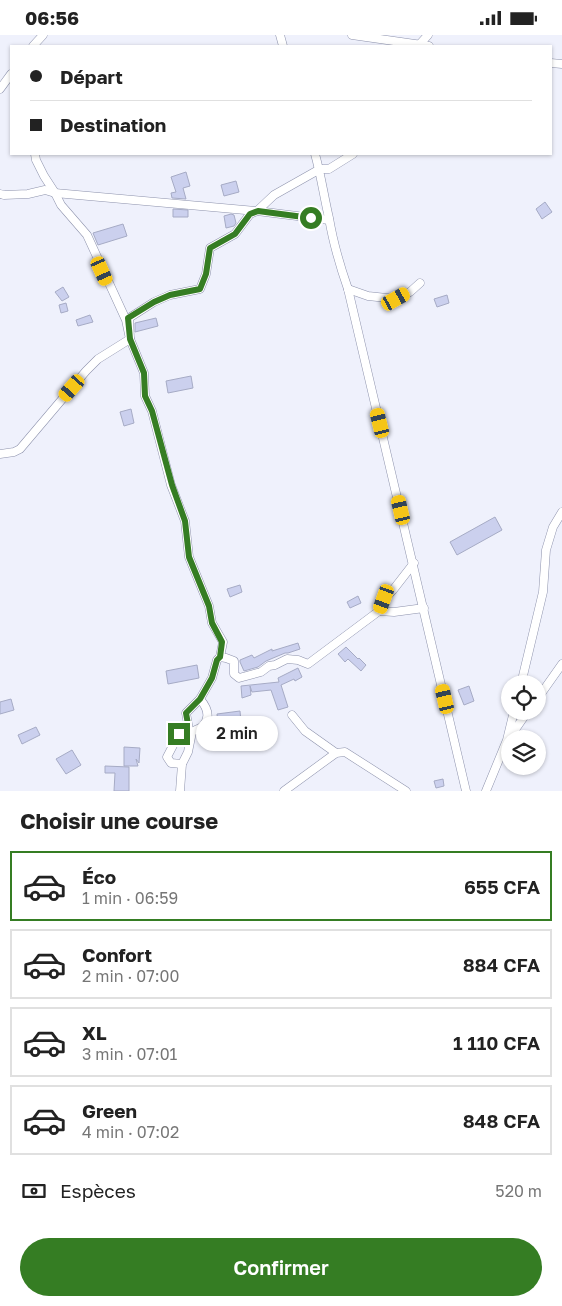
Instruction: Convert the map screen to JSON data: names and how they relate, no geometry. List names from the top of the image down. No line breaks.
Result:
{"page":{"status":"06:56","banner":["Départ","Destination"],"bubble":"2 min","heading":"Choisir une course","list":[{"name":"Éco","note":"1 min · 06:59","value":"655 CFA"},{"name":"Confort","note":"2 min · 07:00","value":"884 CFA"},{"name":"XL","note":"3 min · 07:01","value":"1 110 CFA"},{"name":"Green","note":"4 min · 07:02","value":"848 CFA"}],"pay":["Espèces","520 m"],"buttons":"Confirmer"}}
